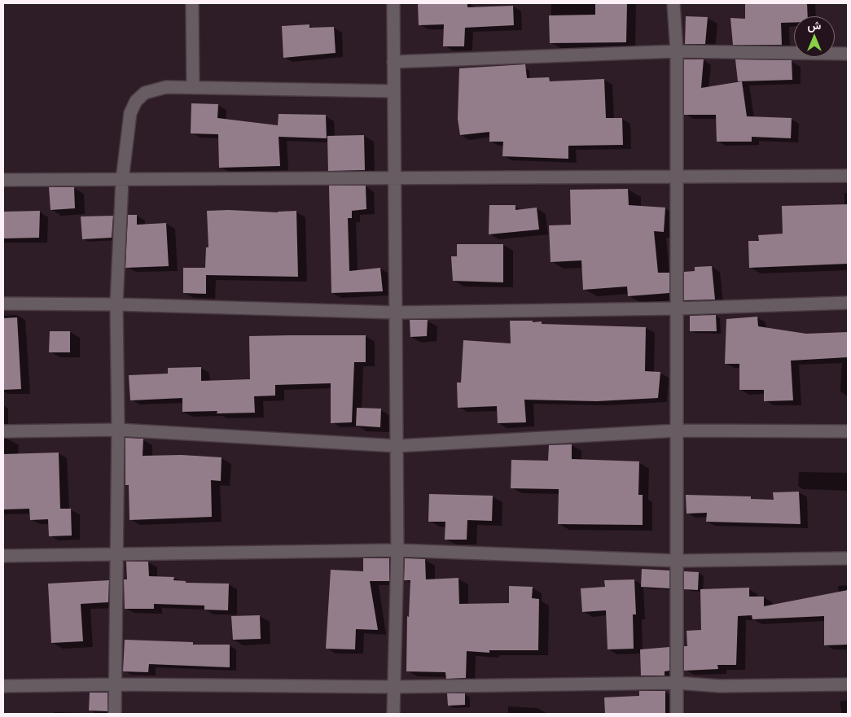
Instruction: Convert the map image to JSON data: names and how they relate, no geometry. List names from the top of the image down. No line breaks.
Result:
{"north":"top"}
